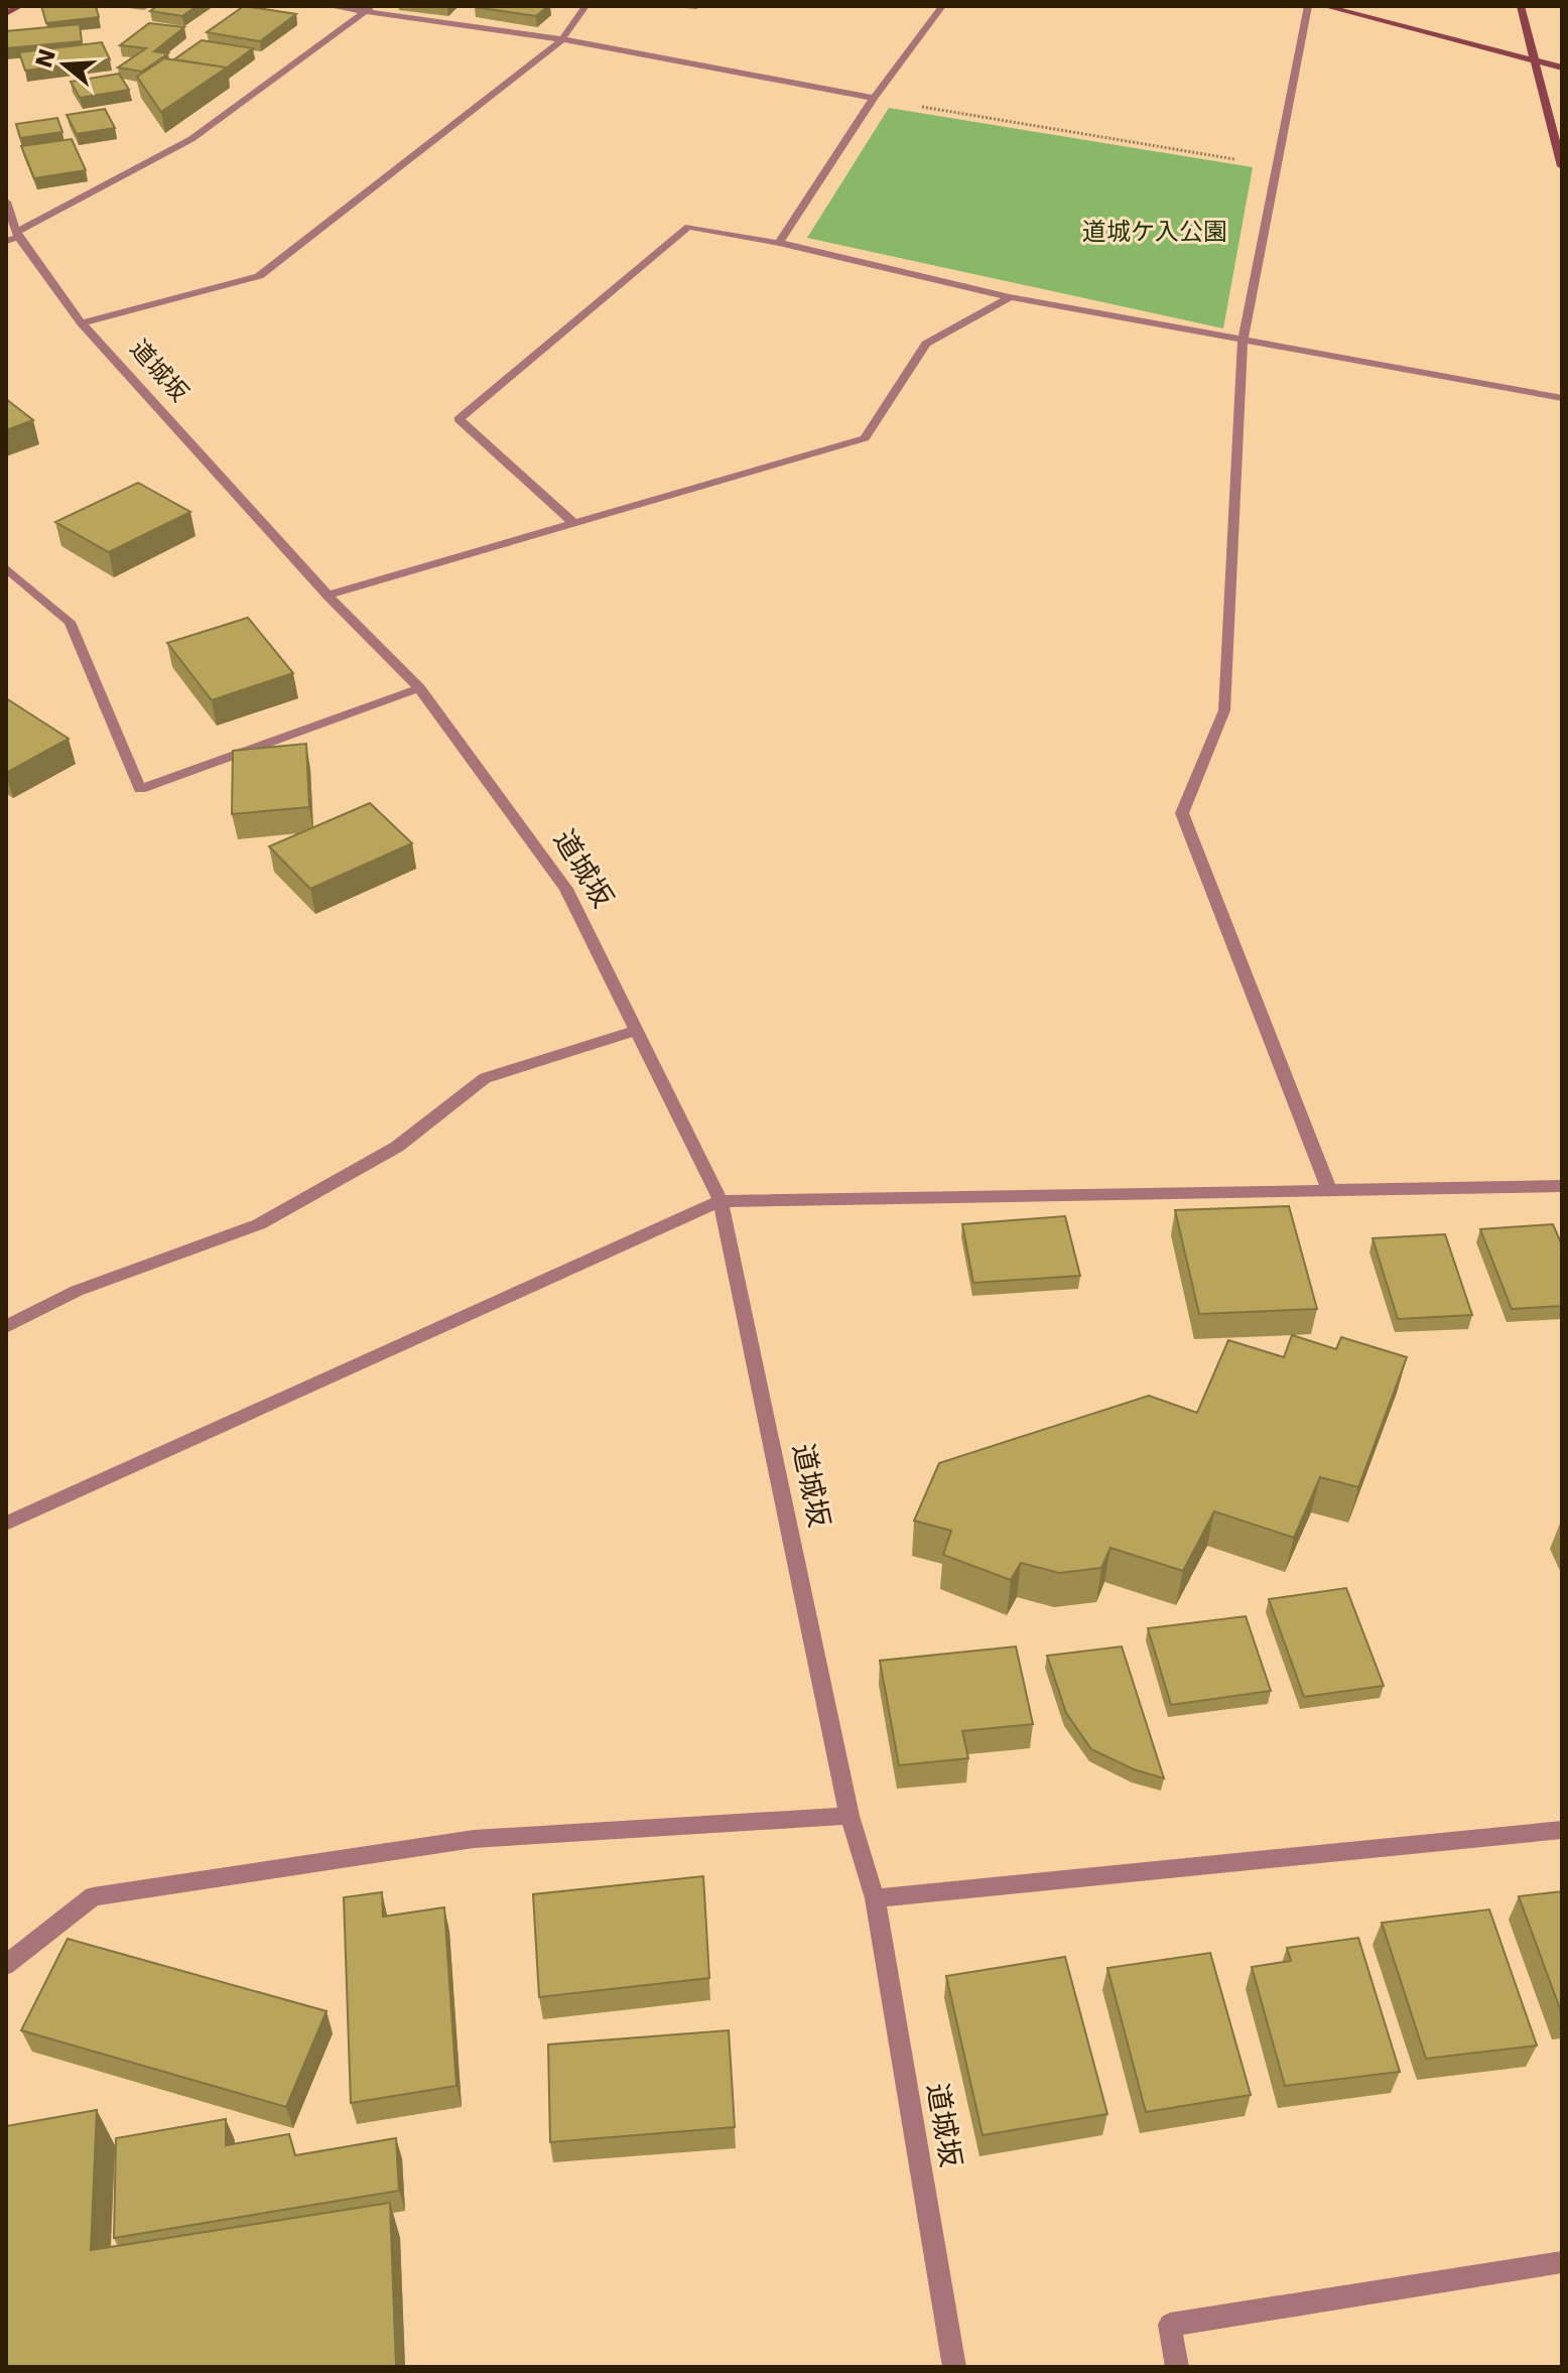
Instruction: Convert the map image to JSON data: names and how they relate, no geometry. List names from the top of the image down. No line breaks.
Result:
{"streets":{"street":["道城坂"]},"parks":["道城ケ入公園"],"north":"left"}
